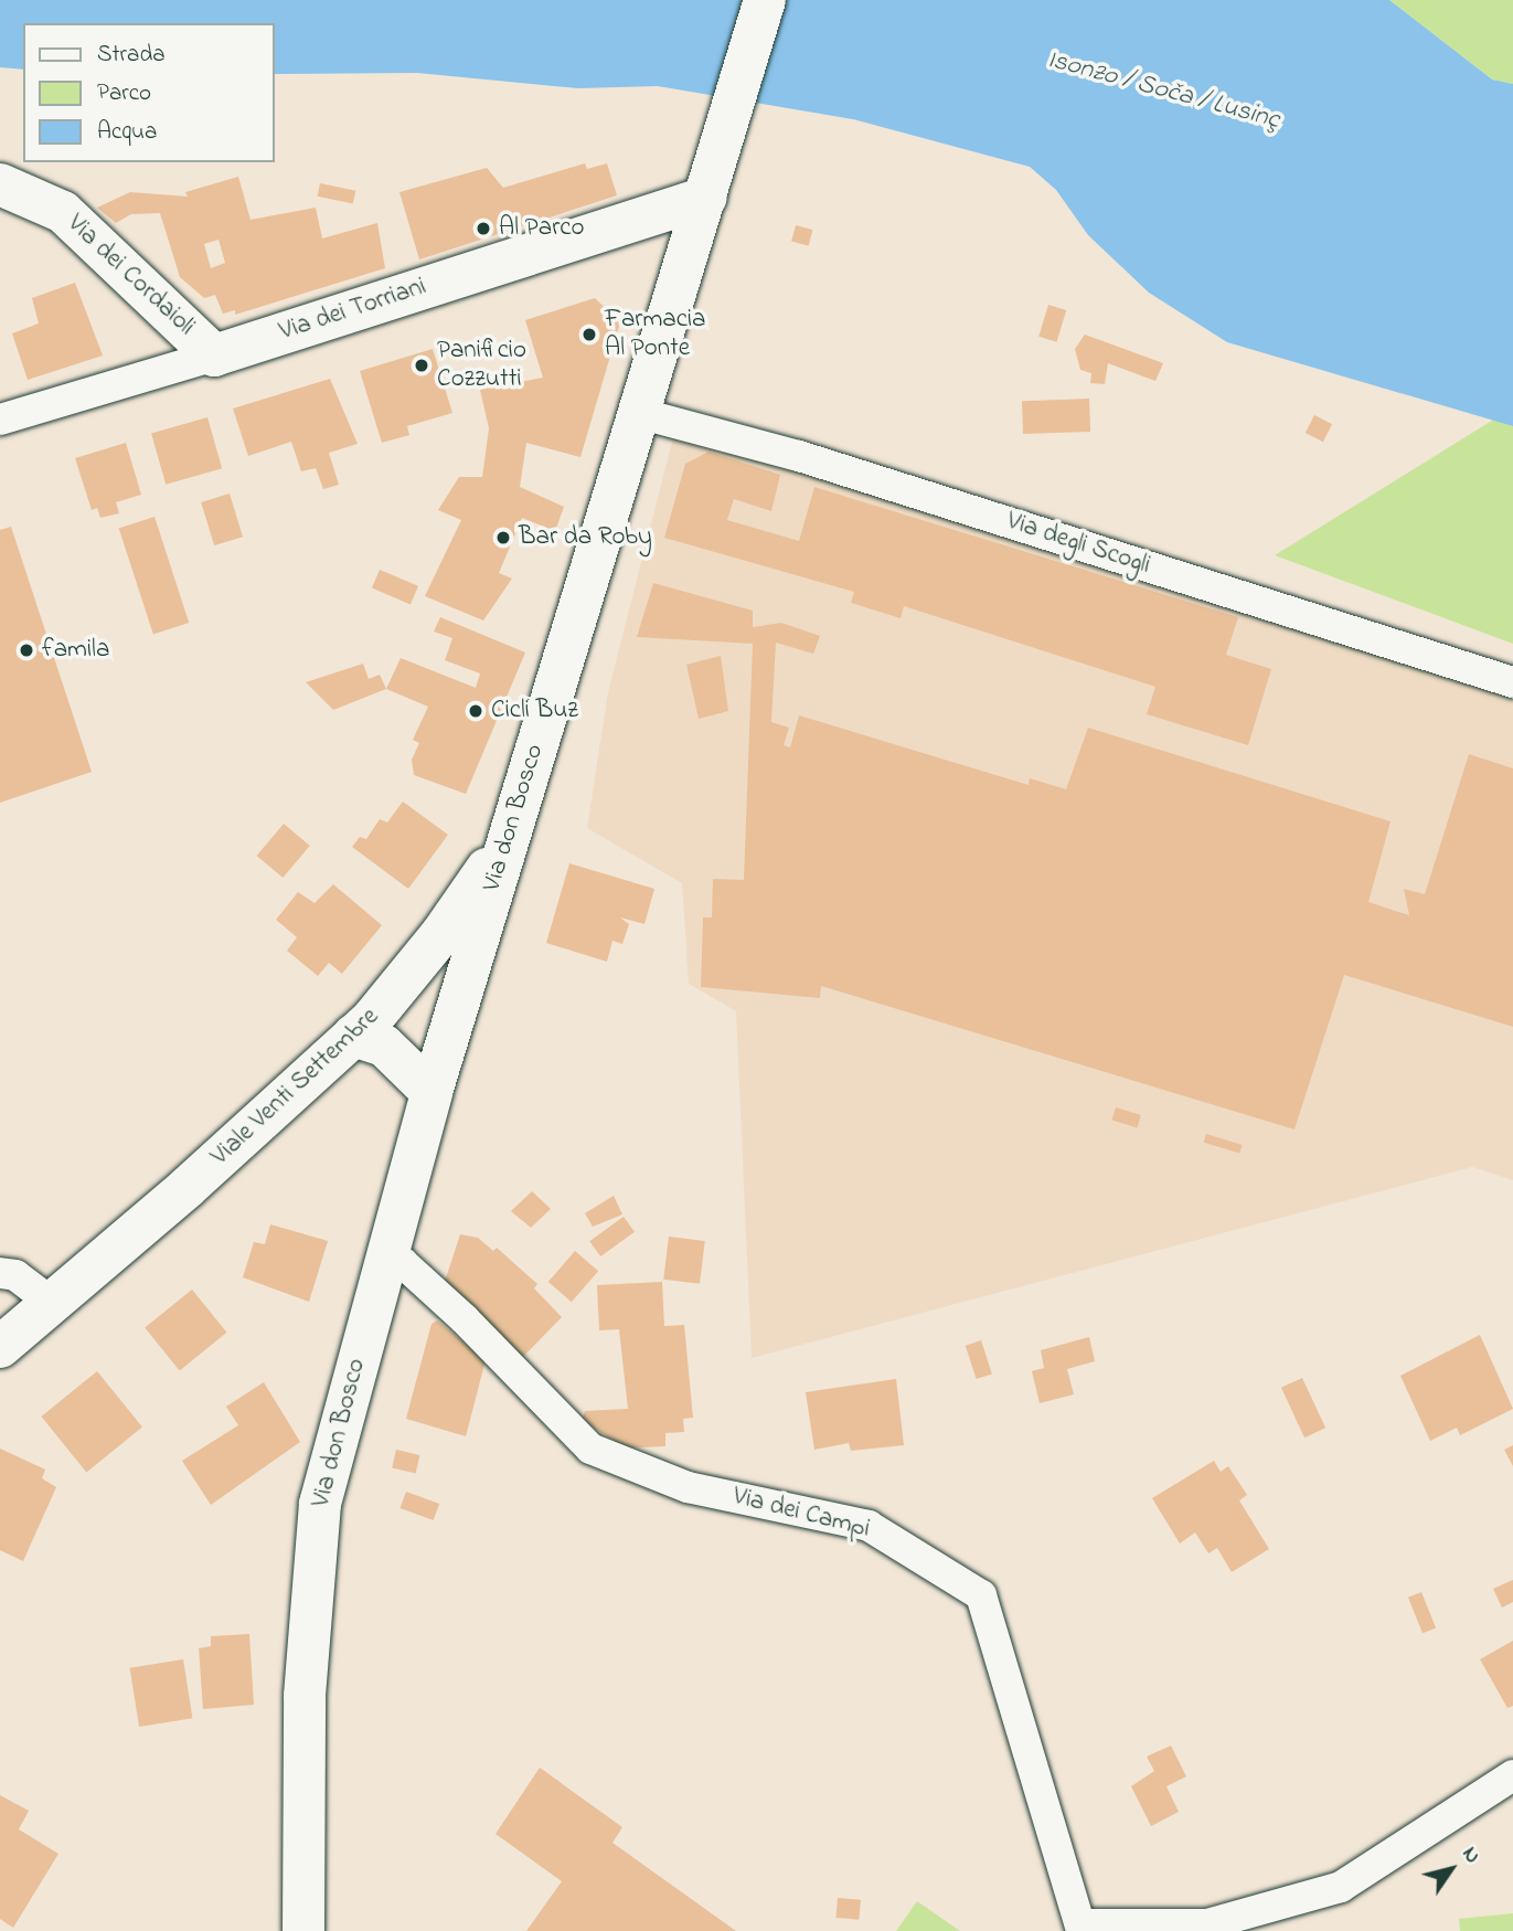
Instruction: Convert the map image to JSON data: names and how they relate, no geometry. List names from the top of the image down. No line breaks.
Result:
{"streets":{"street":["Via dei Cordaioli","Via dei Torriani","Via degli Scogli","Via don Bosco","Viale Venti Settembre","Via dei Campi"]},"crossings":[["Via dei Cordaioli","Via dei Torriani"],["Via dei Torriani","Via don Bosco"],["Via degli Scogli","Via don Bosco"],["Via don Bosco","Viale Venti Settembre"],["Via don Bosco","Via dei Campi"]],"water":["Isonzo / Soča / Lusinç"],"places":["Al Parco","Farmacia Al Ponte","Panificio Cozzutti","Bar da Roby","famila","Cicli Buz"],"legend":["Strada","Parco","Acqua"],"north":"top right"}
